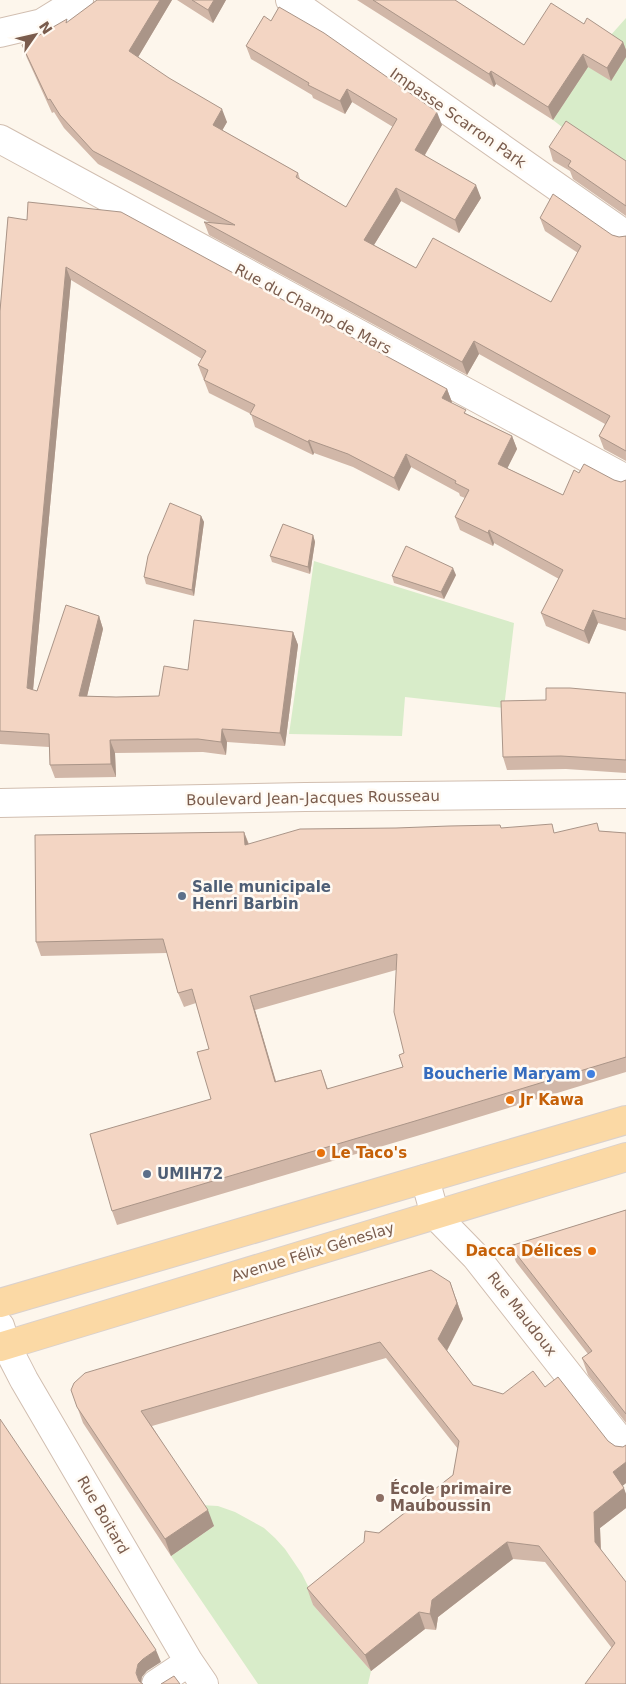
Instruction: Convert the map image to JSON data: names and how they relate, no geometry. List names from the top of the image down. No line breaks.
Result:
{"streets":{"main road":["Avenue Félix Géneslay"],"street":["Impasse Scarron Park","Rue du Champ de Mars","Boulevard Jean-Jacques Rousseau","Rue Maudoux","Rue Boitard"]},"crossings":[["Avenue Félix Géneslay","Rue Maudoux"],["Avenue Félix Géneslay","Rue Boitard"]],"places":["Salle municipale Henri Barbin","Boucherie Maryam","Jr Kawa","Le Taco's","UMIH72","Dacca Délices","École primaire Mauboussin"],"north":"top right"}
